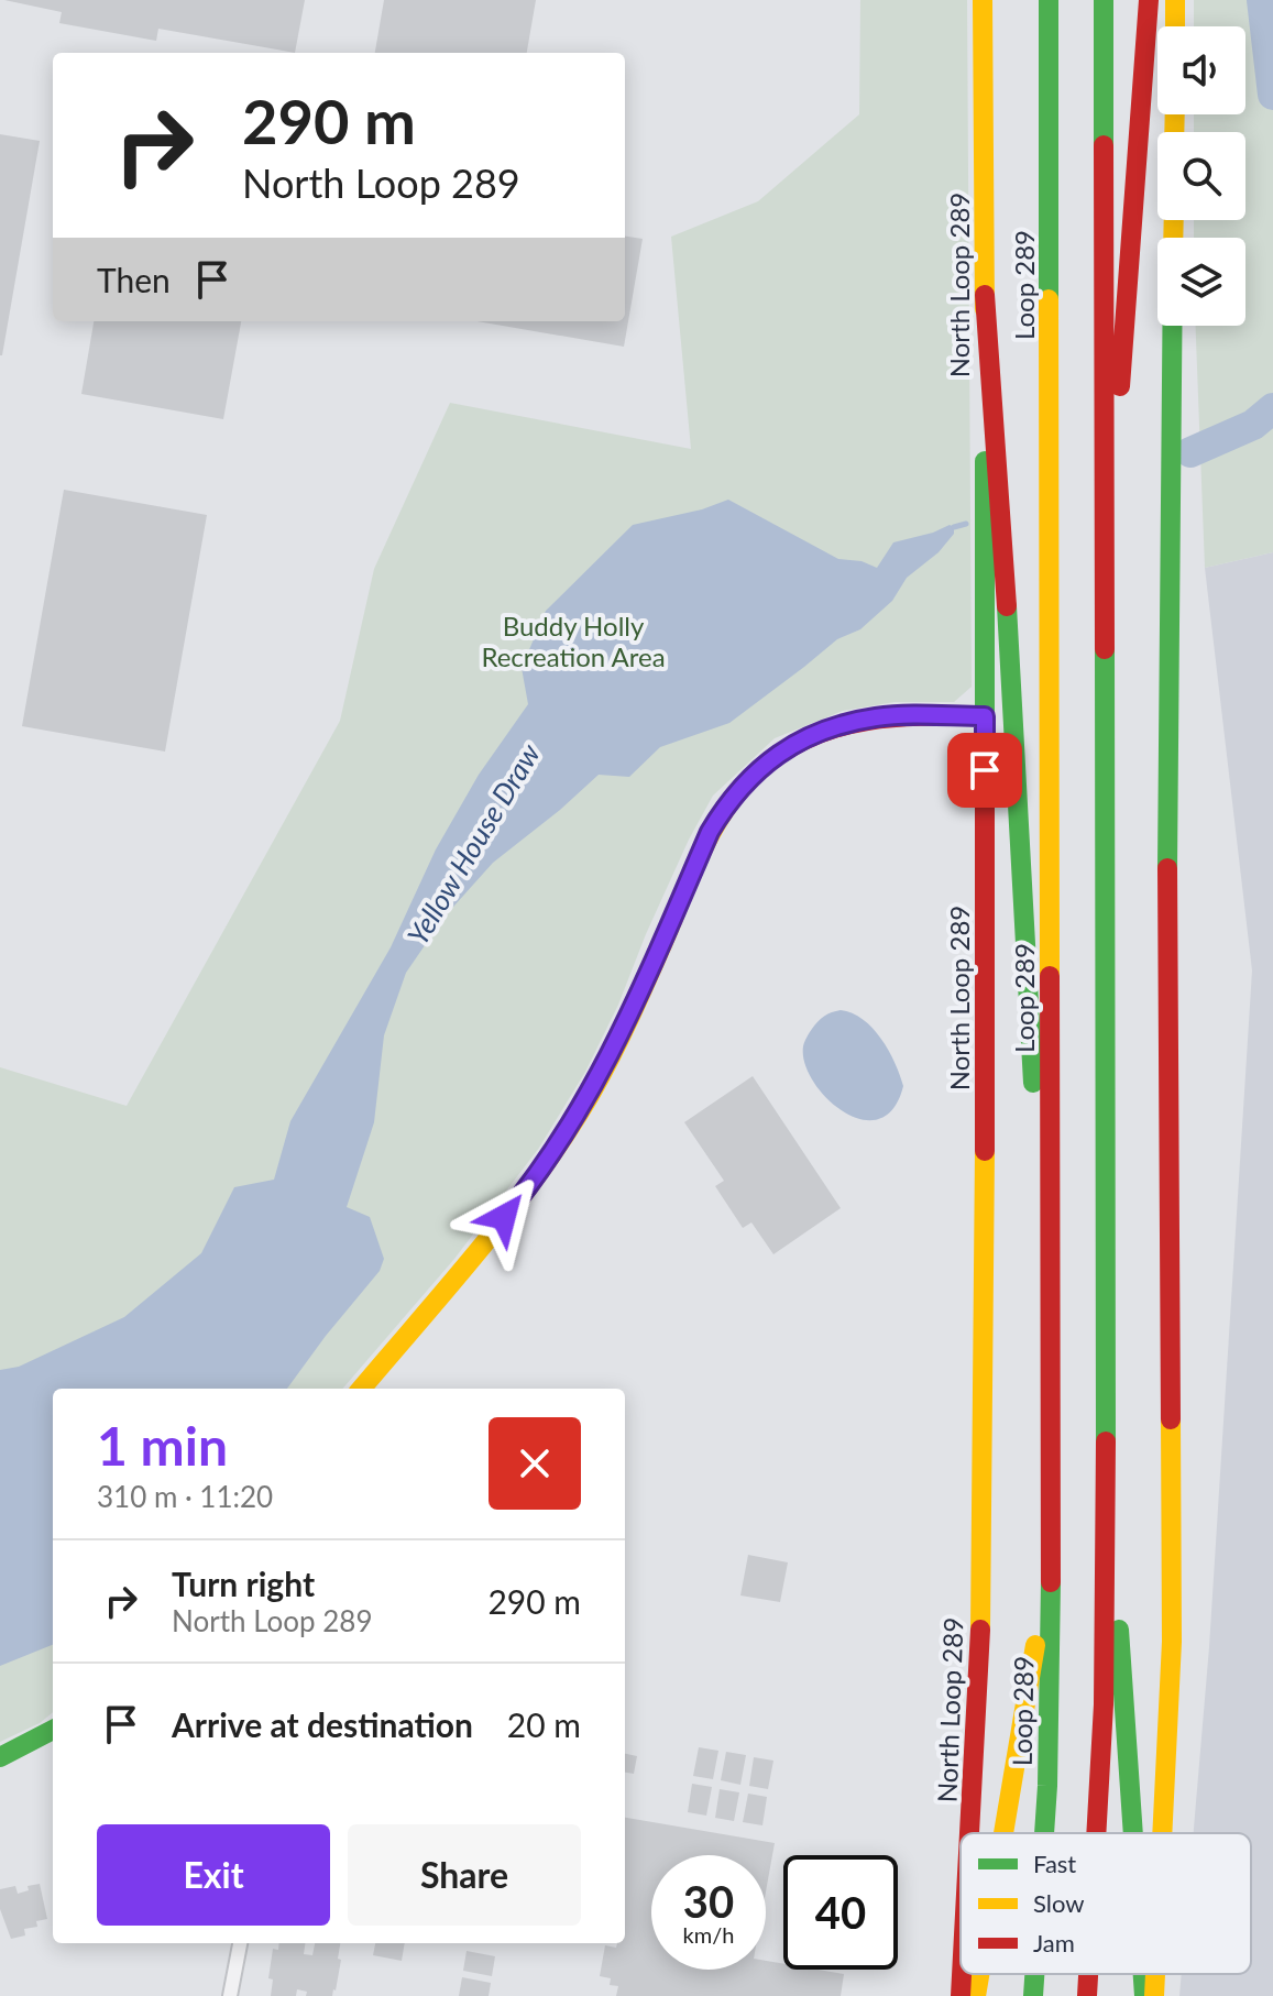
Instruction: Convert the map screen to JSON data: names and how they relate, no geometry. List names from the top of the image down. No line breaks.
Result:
{"streets":{"main road":["North Loop 289","Loop 289"]},"water":["Yellow House Draw"],"parks":["Buddy Holly Recreation Area"],"legend":["Fast","Slow","Jam"],"page":{"turn":["290 m","North Loop 289"],"then":"Then","heading":["1 min","310 m · 11:20"],"list":[{"name":"Turn right","note":"North Loop 289","value":"290 m"},{"name":"Arrive at destination","value":"20 m"}],"buttons":["Exit","Share"],"speed":"30 km/h","limit":"40"}}
